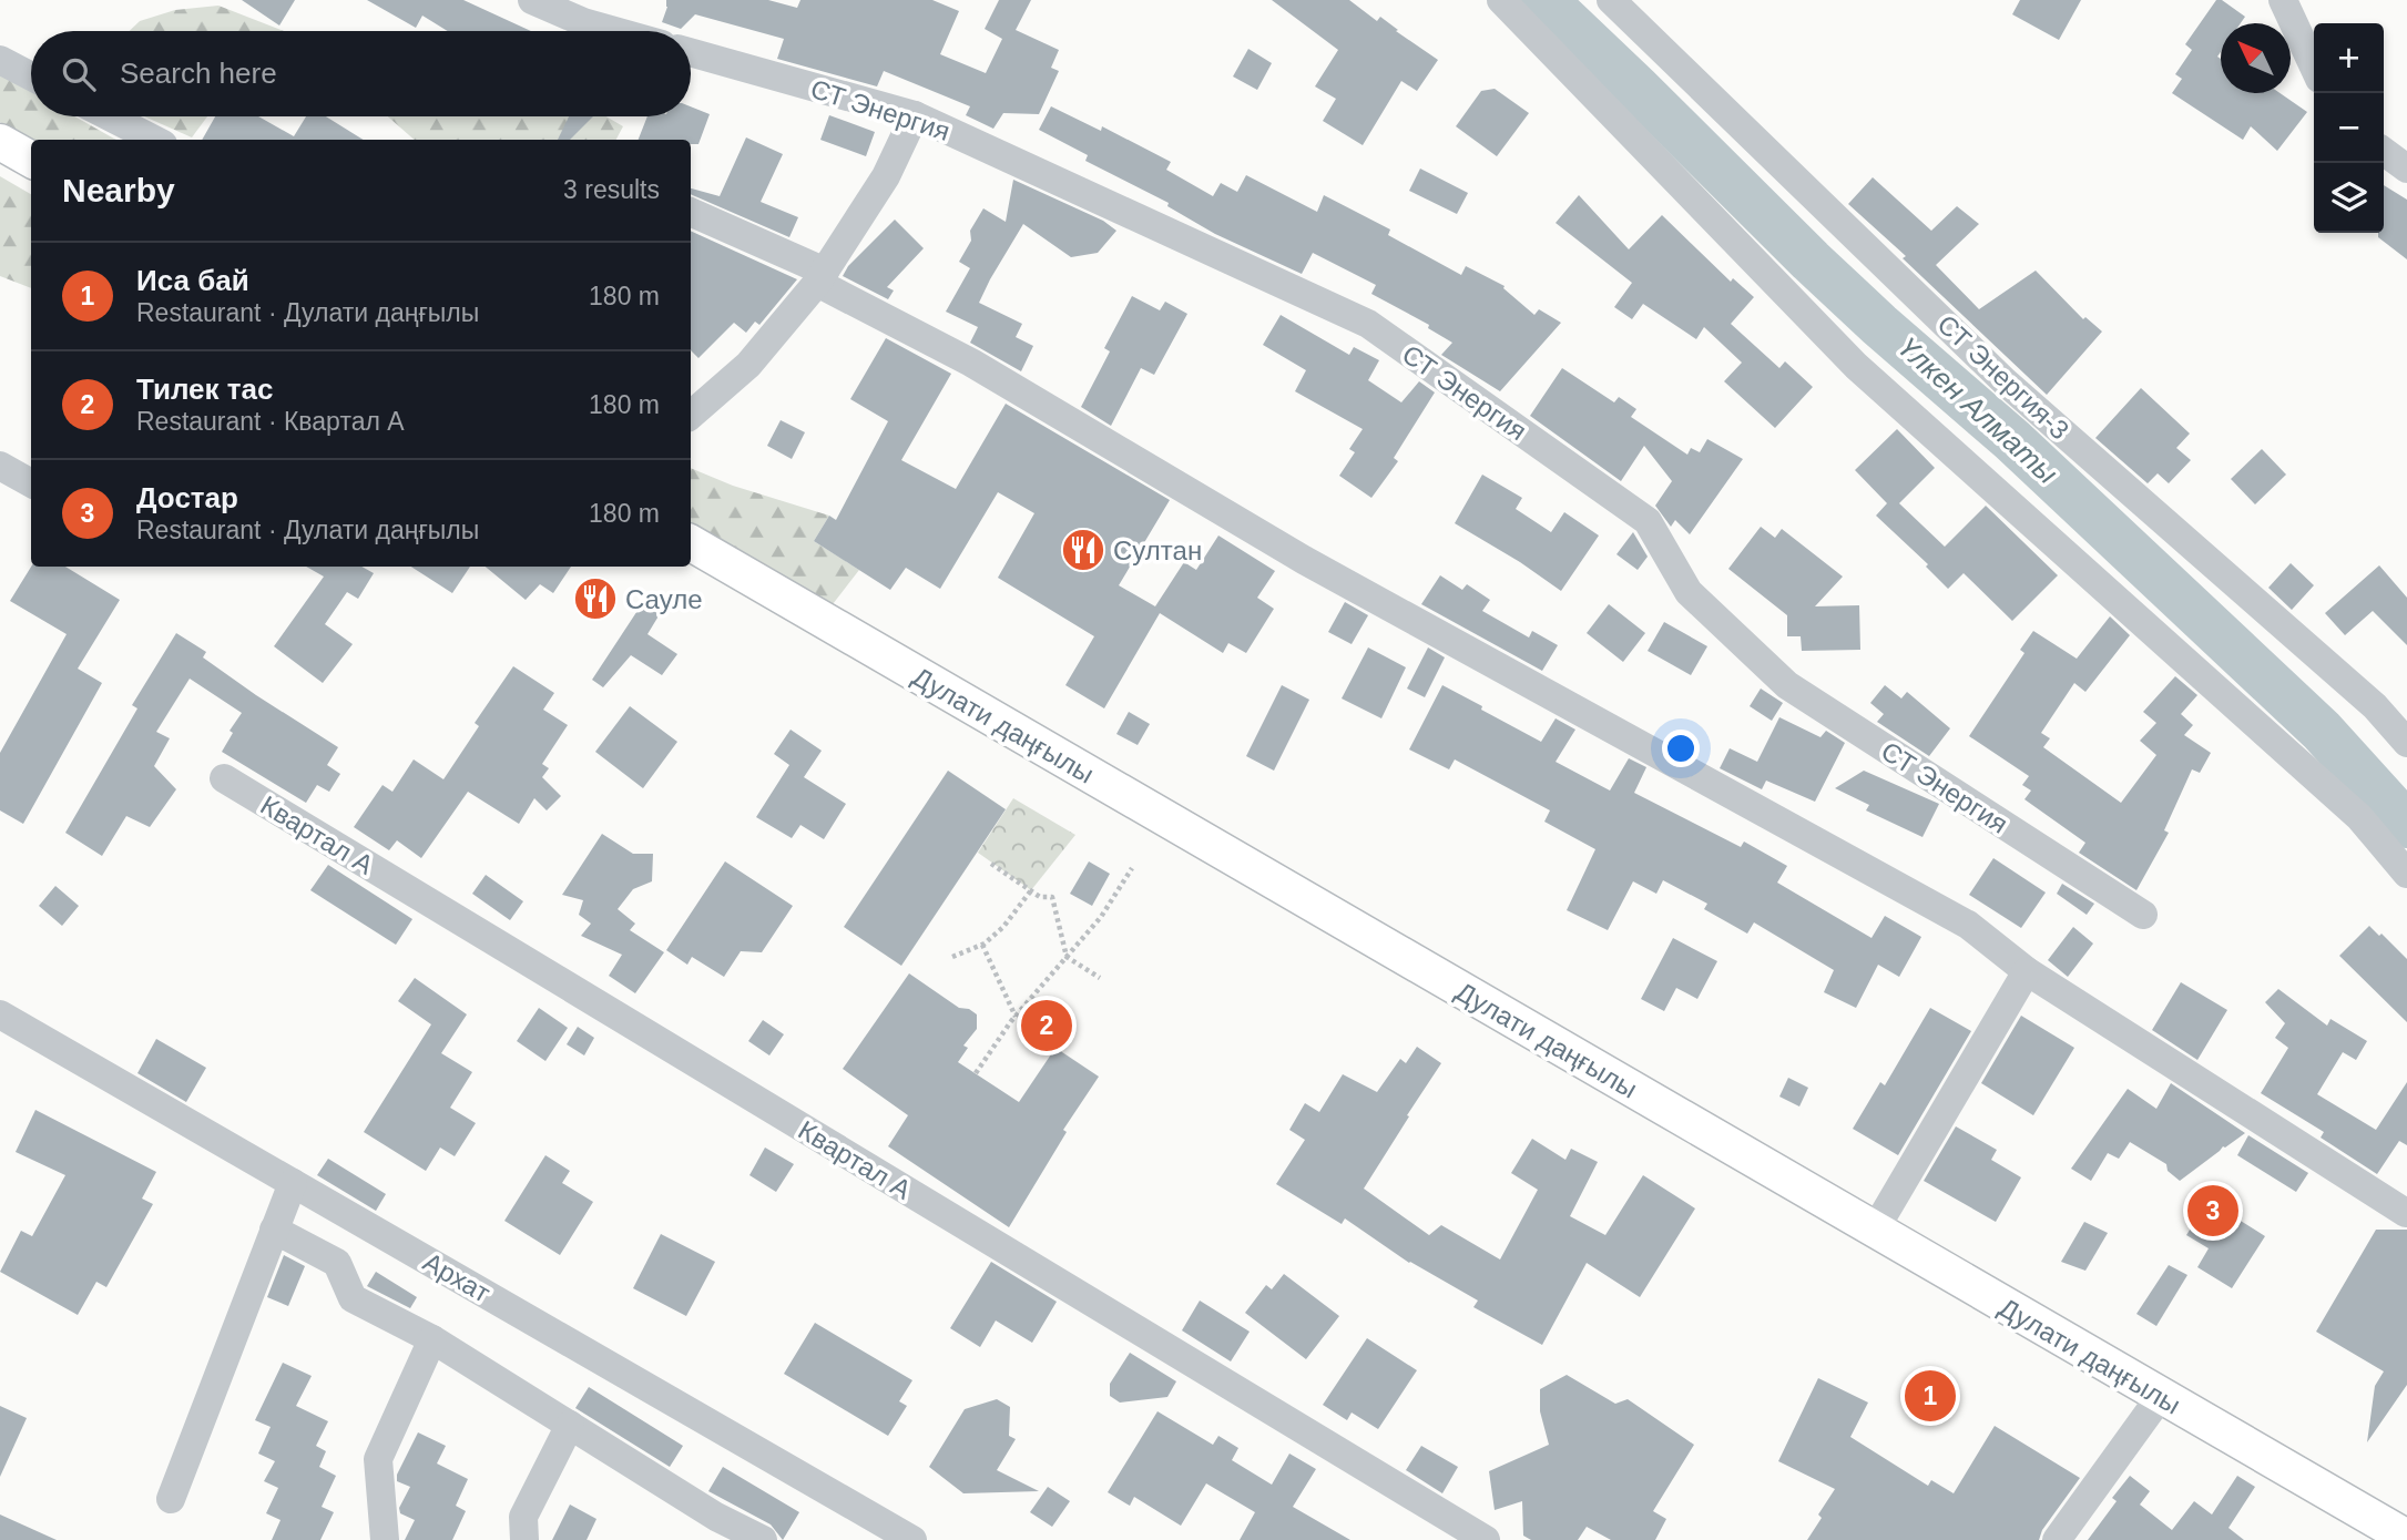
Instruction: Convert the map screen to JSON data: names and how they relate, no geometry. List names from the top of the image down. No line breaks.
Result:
{"streets":{"main road":["Дулати даңғылы"],"street":["СТ Энергия","СТ Энергия-3","Квартал А","Архат"]},"water":["Үлкен Алматы"],"places":{"restaurant":["Султан","Сауле"]},"north":"top left","page":{"map_buttons":["+","−"],"search":"Search here","heading":["Nearby","3 results"],"list":[{"mark":"1","name":"Иса бай","note":"Restaurant · Дулати даңғылы","value":"180 m"},{"mark":"2","name":"Тилек тас","note":"Restaurant · Квартал А","value":"180 m"},{"mark":"3","name":"Достар","note":"Restaurant · Дулати даңғылы","value":"180 m"}],"pins":["2","3","1"]}}
